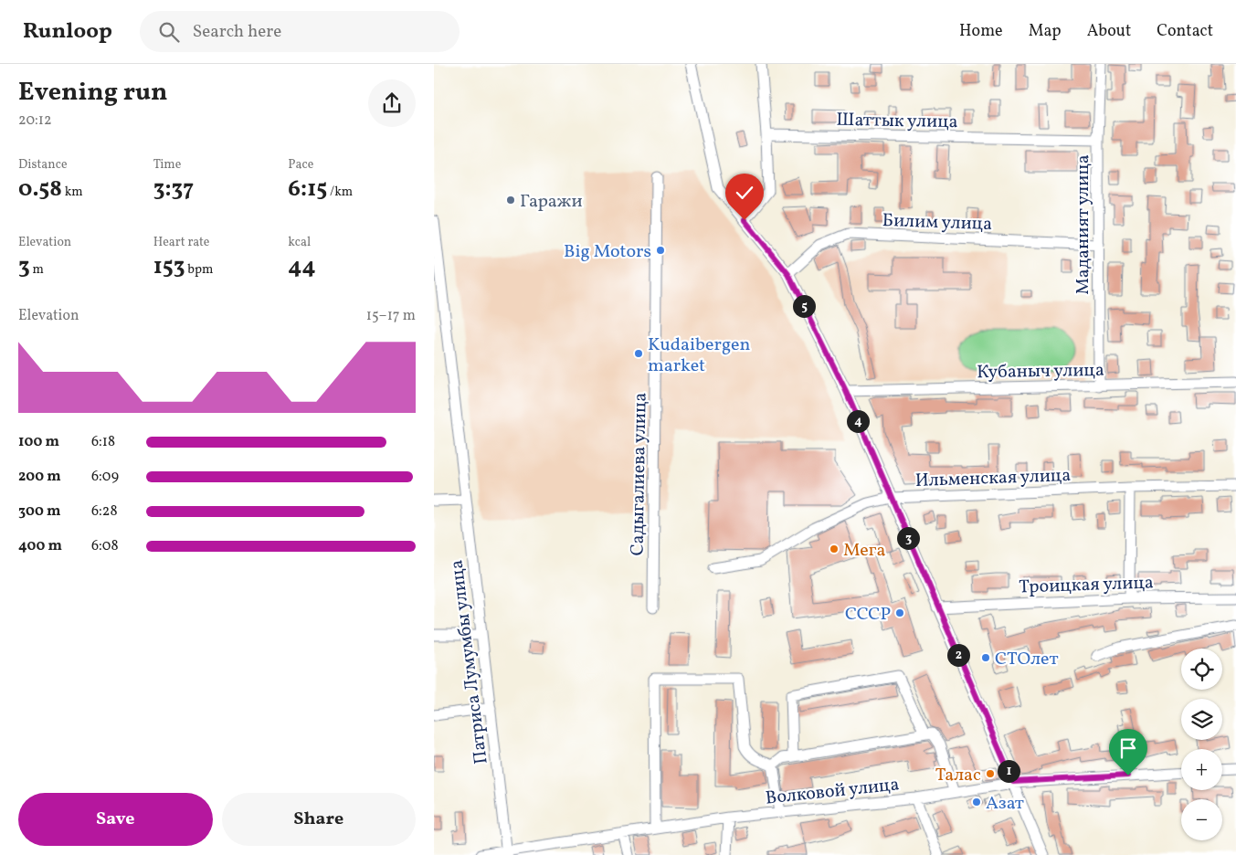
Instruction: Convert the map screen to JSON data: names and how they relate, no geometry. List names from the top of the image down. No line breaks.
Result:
{"streets":{"street":["Шаттык улица","Билим улица","Маданият улица","Кубаныч улица","Садыгалиева улица","Ильменская улица","Троицкая улица","Патриса Лумумбы улица","Волковой улица"]},"crossings":[["Шаттык улица","Маданият улица"],["Билим улица","Маданият улица"],["Маданият улица","Кубаныч улица"],["Патриса Лумумбы улица","Волковой улица"]],"places":["Гаражи","Big Motors","Kudaibergen market","Мега","СССР","СТОлет","Талас","Азат"],"page":{"header":"Runloop","search":"Search here","nav":["Home","Map","About","Contact"],"heading":["Evening run","20:12"],"stats":[["Distance","0.58 km"],["Time","3:37"],["Pace","6:15 /km"],["Elevation","3 m"],["Heart rate","153 bpm"],["kcal","44"]],"pins":["5","4","3","2","1"],"chart":["Elevation","15–17 m"],"list":[{"name":"100 m","note":"6:18"},{"name":"200 m","note":"6:09"},{"name":"300 m","note":"6:28"},{"name":"400 m","note":"6:08"}],"map_buttons":["+","−"],"buttons":["Save","Share"]}}
